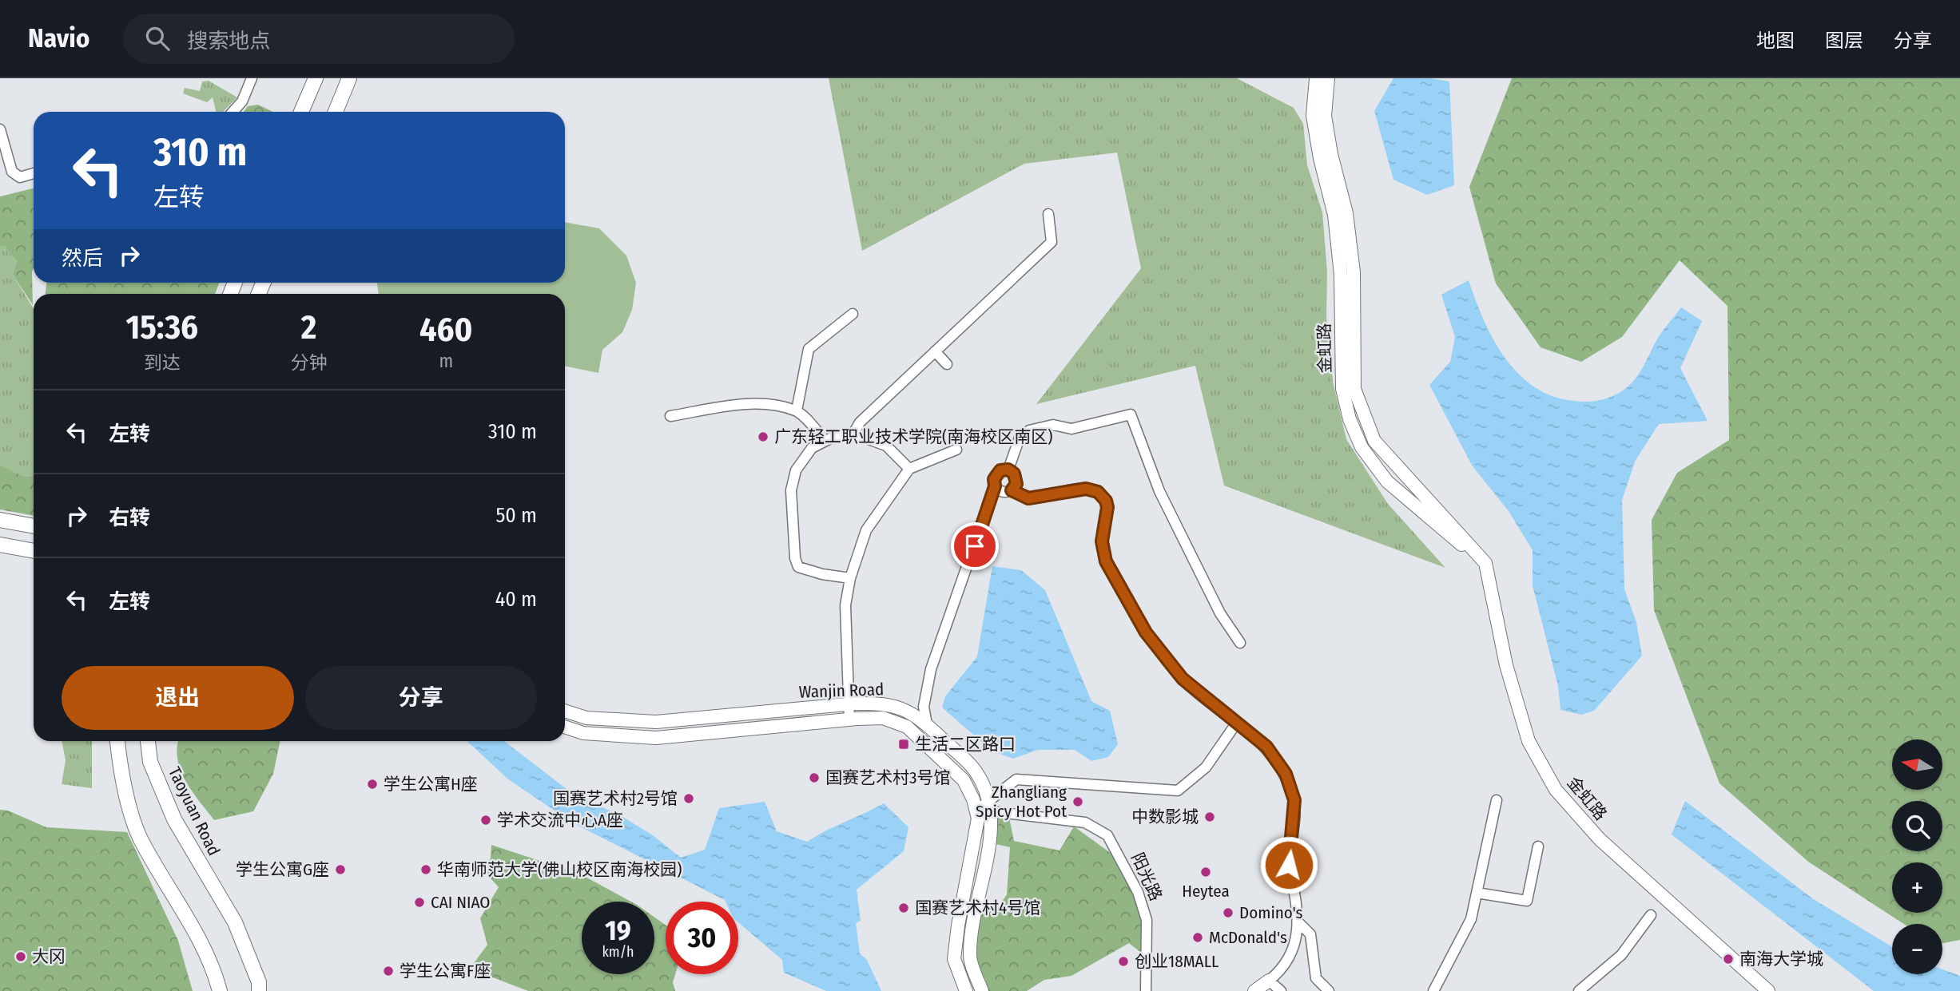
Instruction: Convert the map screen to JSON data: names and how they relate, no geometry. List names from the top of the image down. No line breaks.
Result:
{"streets":{"main road":["Taoyuan Road"],"street":["金虹路","Wanjin Road","阳光路"]},"crossings":[["Wanjin Road","阳光路"]],"places":{"other":["广东轻工职业技术学院(南海校区南区)","国赛艺术村3号馆","学生公寓H座","国赛艺术村2号馆","Zhangliang Spicy Hot Pot","中数影城","学术交流中心A座","学生公寓G座","华南师范大学(佛山校区南海校园)","Heytea","CAI NIAO","国赛艺术村4号馆","Domino's","McDonald's","大冈","南海大学城","创业18MALL","学生公寓F座"],"transit":["生活二区路口"]},"north":"left","page":{"header":"Navio","search":"搜索地点","nav":["地图","图层","分享"],"turn":["310 m","左转"],"then":"然后","eta":["15:36","到达","2","分钟","460","m"],"list":[{"name":"左转","value":"310 m"},{"name":"右转","value":"50 m"},{"name":"左转","value":"40 m"}],"buttons":["退出","分享"],"map_buttons":["+","−"],"speed":"19 km/h","limit":"30"}}
